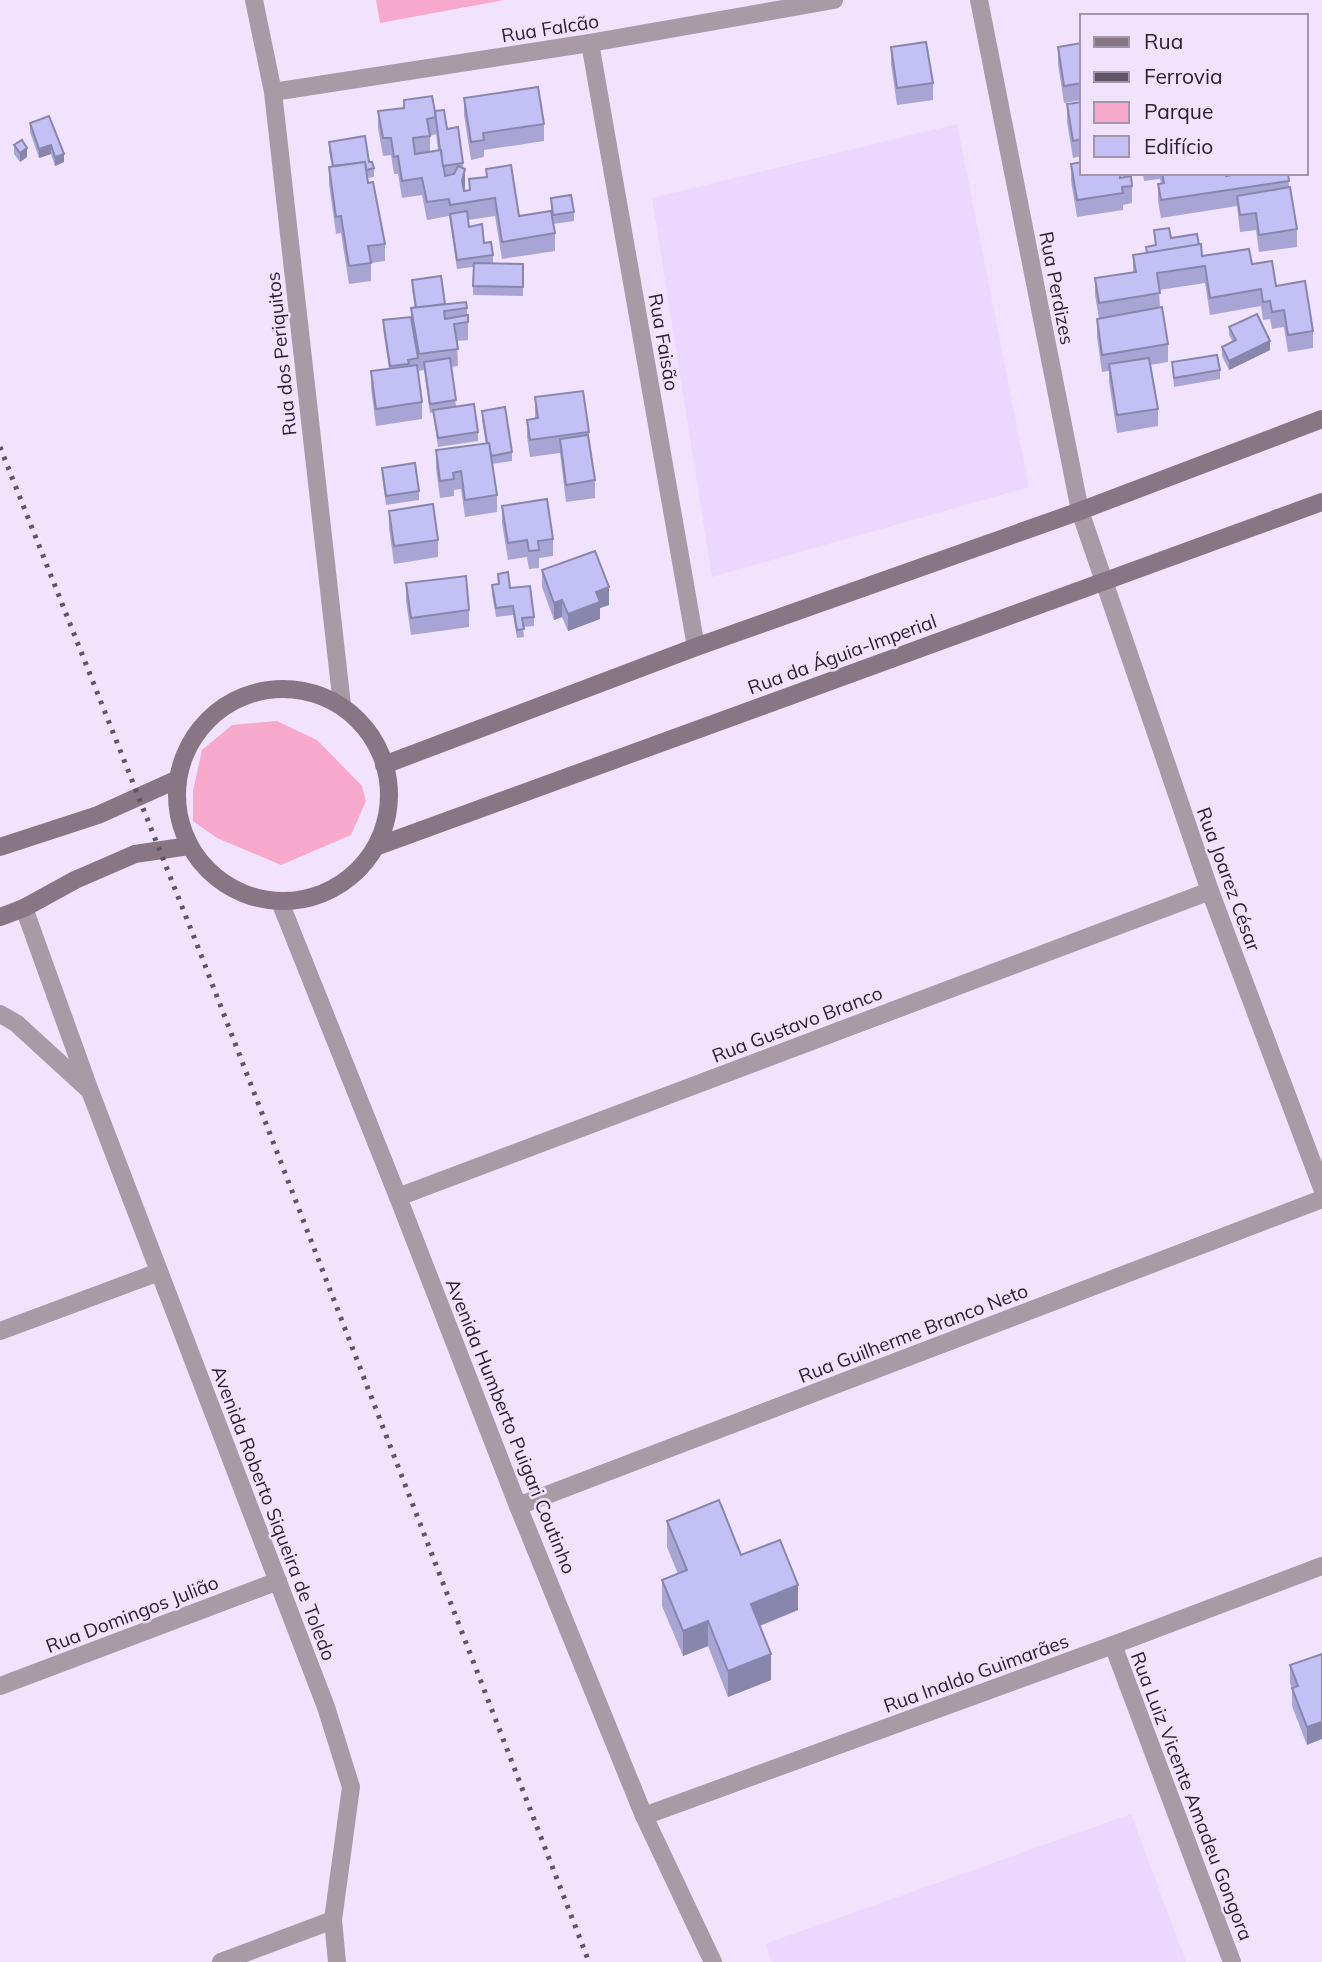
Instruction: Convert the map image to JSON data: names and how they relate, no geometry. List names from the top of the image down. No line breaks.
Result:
{"streets":{"street":["Rua Falcão","Rua Perdizes","Rua Faisão","Rua dos Periquitos","Rua da Águia-Imperial","Rua Joarez César","Rua Gustavo Branco","Rua Guilherme Branco Neto","Avenida Humberto Puigari Coutinho","Avenida Roberto Siqueira de Toledo","Rua Domingos Julião","Rua Inaldo Guimarães","Rua Luiz Vicente Amadeu Gongora"]},"crossings":[["Rua Falcão","Rua Faisão"],["Rua Falcão","Rua dos Periquitos"],["Rua Perdizes","Rua da Águia-Imperial"],["Rua Perdizes","Rua Joarez César"],["Rua dos Periquitos","Rua da Águia-Imperial"],["Rua dos Periquitos","Avenida Humberto Puigari Coutinho"],["Rua da Águia-Imperial","Rua Joarez César"],["Rua da Águia-Imperial","Avenida Humberto Puigari Coutinho"],["Rua Joarez César","Rua Gustavo Branco"],["Rua Gustavo Branco","Avenida Humberto Puigari Coutinho"],["Rua Guilherme Branco Neto","Avenida Humberto Puigari Coutinho"],["Avenida Humberto Puigari Coutinho","Rua Inaldo Guimarães"],["Avenida Roberto Siqueira de Toledo","Rua Domingos Julião"],["Rua Inaldo Guimarães","Rua Luiz Vicente Amadeu Gongora"]],"legend":["Rua","Ferrovia","Parque","Edifício"]}
